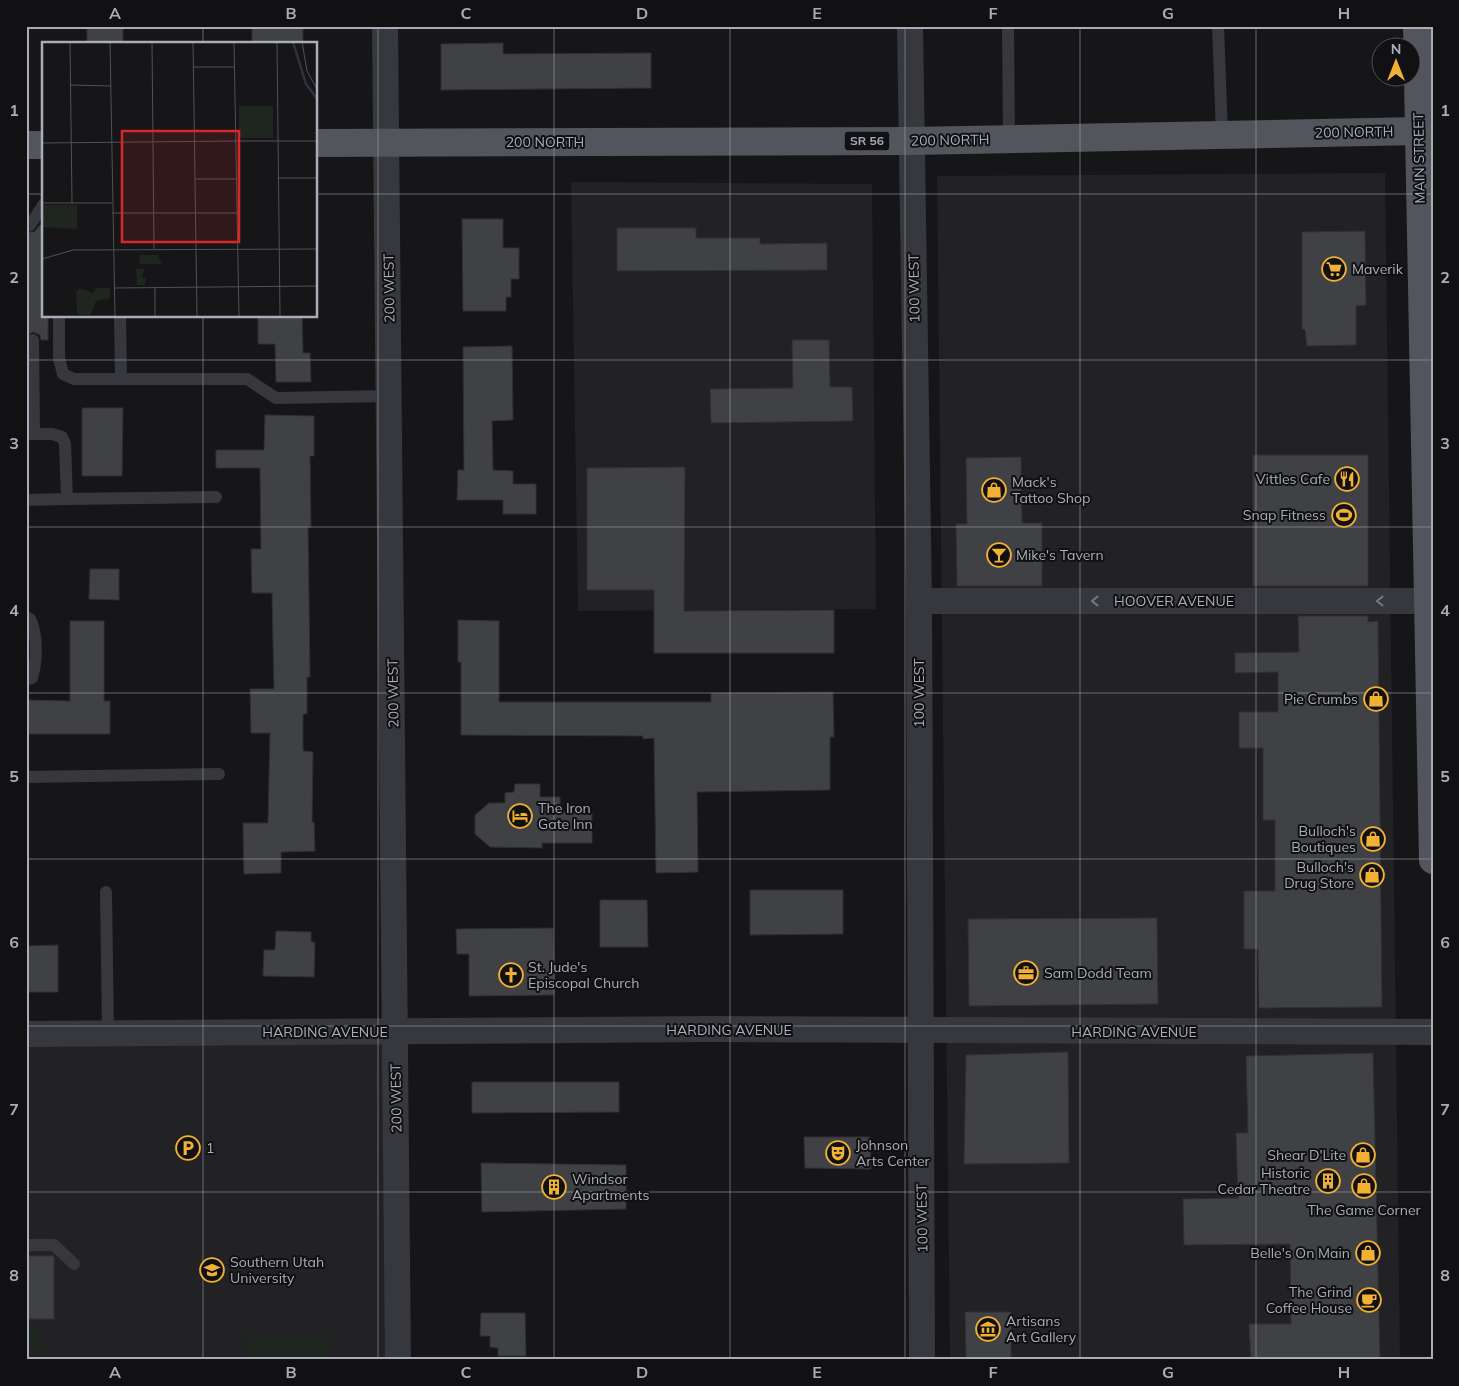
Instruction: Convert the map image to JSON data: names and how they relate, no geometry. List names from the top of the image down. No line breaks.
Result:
{"streets":{"main road":["200 NORTH","SR 56","MAIN STREET"],"street":["200 WEST","100 WEST","HOOVER AVENUE","HARDING AVENUE"]},"crossings":[["200 NORTH","MAIN STREET"],["200 NORTH","200 WEST"],["200 NORTH","100 WEST"],["MAIN STREET","HOOVER AVENUE"],["200 WEST","HARDING AVENUE"],["100 WEST","HOOVER AVENUE"],["100 WEST","HARDING AVENUE"]],"one_way":["HOOVER AVENUE"],"places":{"supermarket":["Maverik"],"restaurant":["Vittles Cafe"],"shop":["Mack's Tattoo Shop","Pie Crumbs","Bulloch's Boutiques","Bulloch's Drug Store","Shear D'Lite","The Game Corner","Belle's On Main"],"sports":["Snap Fitness"],"bar":["Mike's Tavern"],"hotel":["The Iron Gate Inn"],"office":["Sam Dodd Team"],"church":["St. Jude's Episcopal Church"],"parking":["1"],"theatre":["Johnson Arts Center"],"building":["Historic Cedar Theatre","Windsor Apartments"],"school or university":["Southern Utah University"],"cafe":["The Grind Coffee House"],"museum":["Artisans Art Gallery"]},"north":"top","grid":{"columns":["A","B","C","D","E","F","G","H"],"rows":["1","2","3","4","5","6","7","8"]}}
